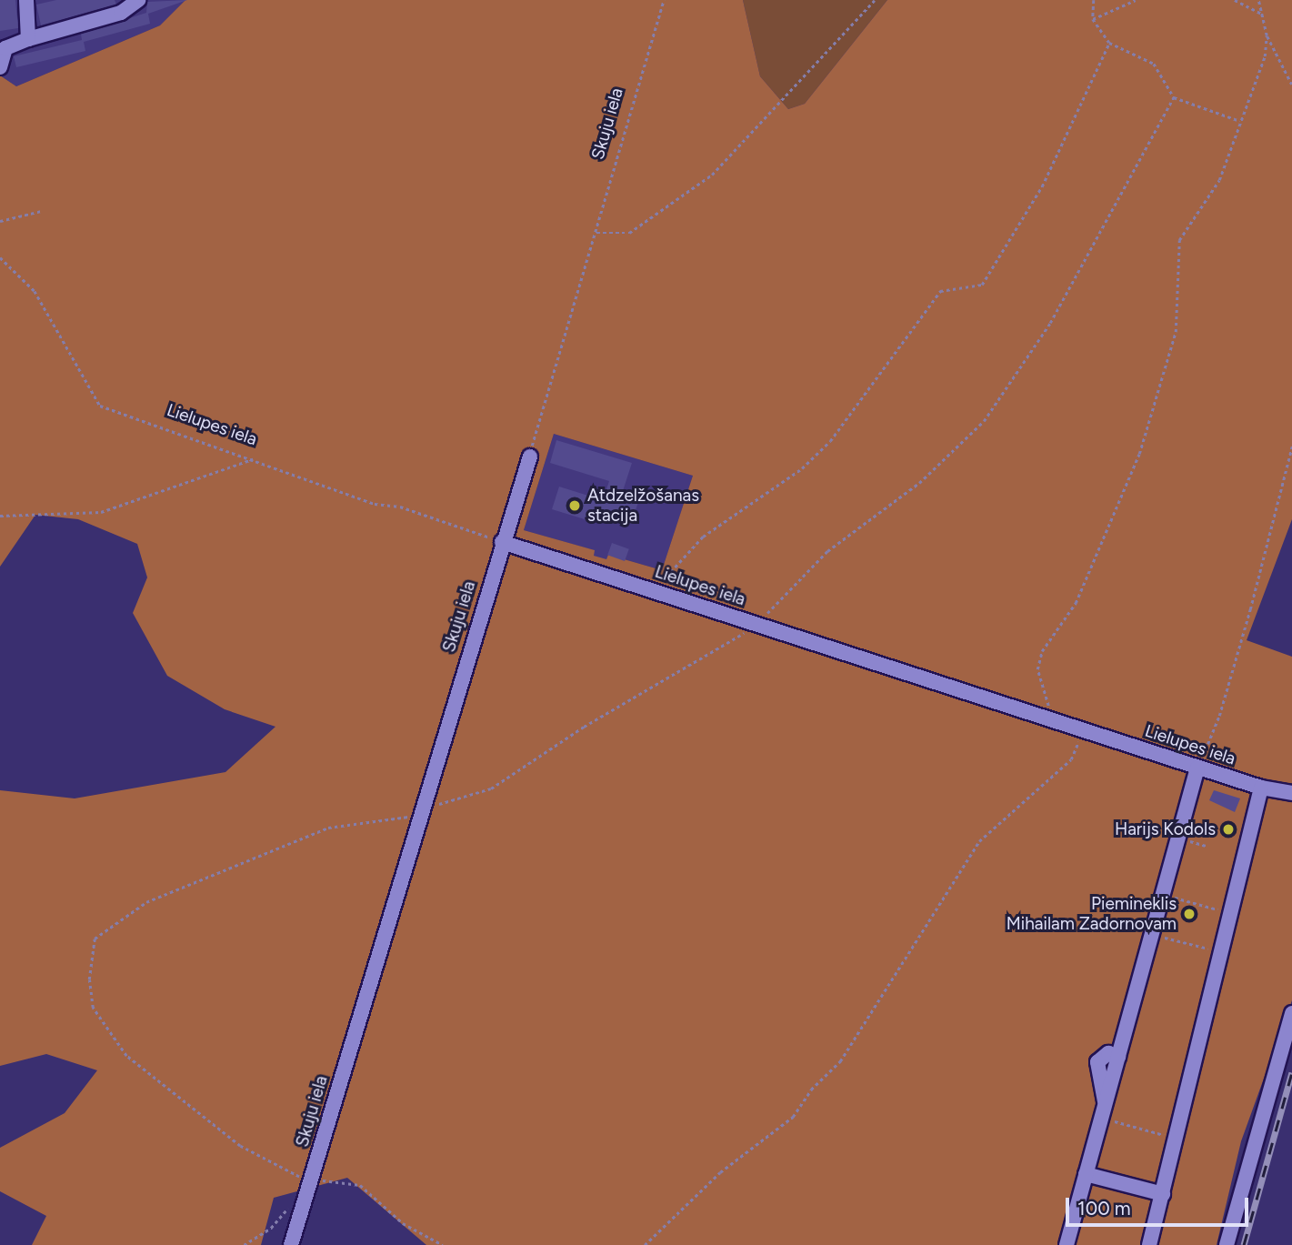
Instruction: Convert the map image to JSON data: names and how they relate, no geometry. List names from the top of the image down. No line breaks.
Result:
{"streets":{"street":["Skuju iela","Lielupes iela"]},"crossings":[["Skuju iela","Lielupes iela"]],"places":["Atdzelžošanas stacija","Harijs Kodols","Piemineklis Mihailam Zadornovam"],"scale_bar":"100 m"}
